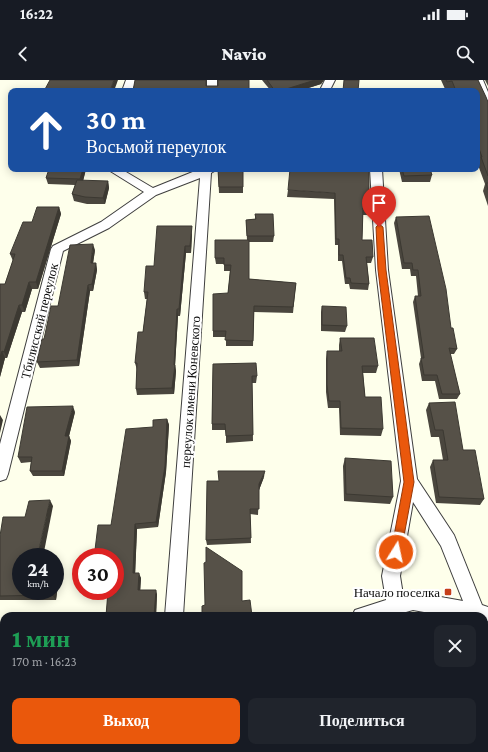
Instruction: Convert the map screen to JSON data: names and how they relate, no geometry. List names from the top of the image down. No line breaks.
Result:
{"streets":{"street":["Тбилисский переулок","переулок имени Коневского"]},"places":{"transit":["Начало поселка"]},"page":{"status":"16:22","header":"Navio","turn":["30 m","Восьмой переулок"],"speed":"24 km/h","limit":"30","heading":["1 мин","170 m · 16:23"],"buttons":["Выход","Поделиться"]}}
